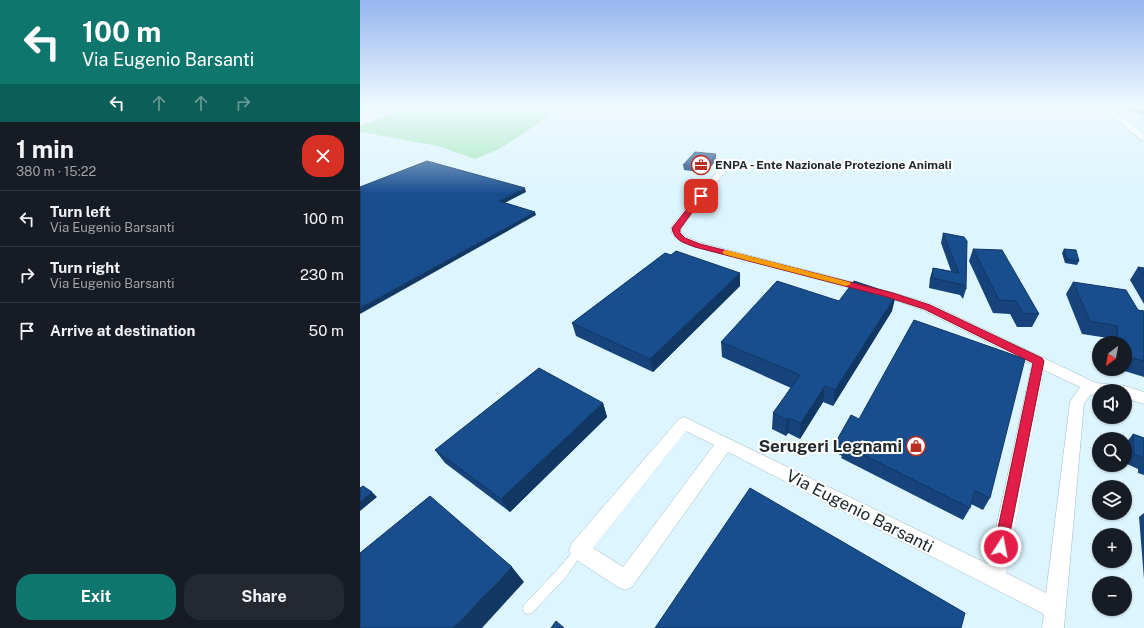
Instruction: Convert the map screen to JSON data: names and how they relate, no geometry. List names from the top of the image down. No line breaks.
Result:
{"streets":{"street":["Via Eugenio Barsanti"]},"places":{"office":["ENPA - Ente Nazionale Protezione Animali"],"shop":["Serugeri Legnami"]},"north":"bottom left","page":{"turn":["100 m","Via Eugenio Barsanti"],"heading":["1 min","380 m · 15:22"],"list":[{"name":"Turn left","note":"Via Eugenio Barsanti","value":"100 m"},{"name":"Turn right","note":"Via Eugenio Barsanti","value":"230 m"},{"name":"Arrive at destination","value":"50 m"}],"map_buttons":["+","−"],"buttons":["Exit","Share"]}}
